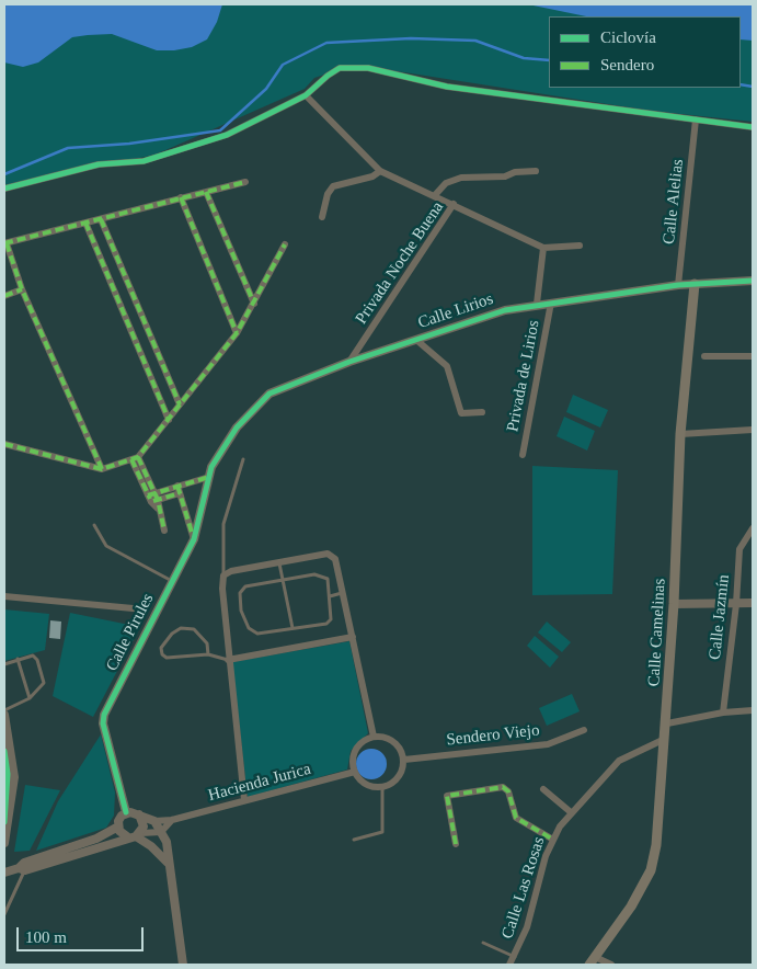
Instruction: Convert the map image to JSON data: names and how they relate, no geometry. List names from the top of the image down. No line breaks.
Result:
{"streets":{"main road":["Calle Camelinas"],"street":["Calle Alelias","Privada Noche Buena","Calle Lirios","Privada de Lirios","Calle Jazmín","Calle Pirules","Sendero Viejo","Hacienda Jurica","Calle Las Rosas"]},"crossings":[["Calle Alelias","Calle Lirios"],["Privada Noche Buena","Calle Lirios"],["Calle Lirios","Privada de Lirios"],["Calle Lirios","Calle Pirules"],["Calle Lirios","Calle Camelinas"],["Calle Camelinas","Calle Las Rosas"],["Sendero Viejo","Hacienda Jurica"]],"legend":["Ciclovía","Sendero"],"scale_bar":"100 m"}
